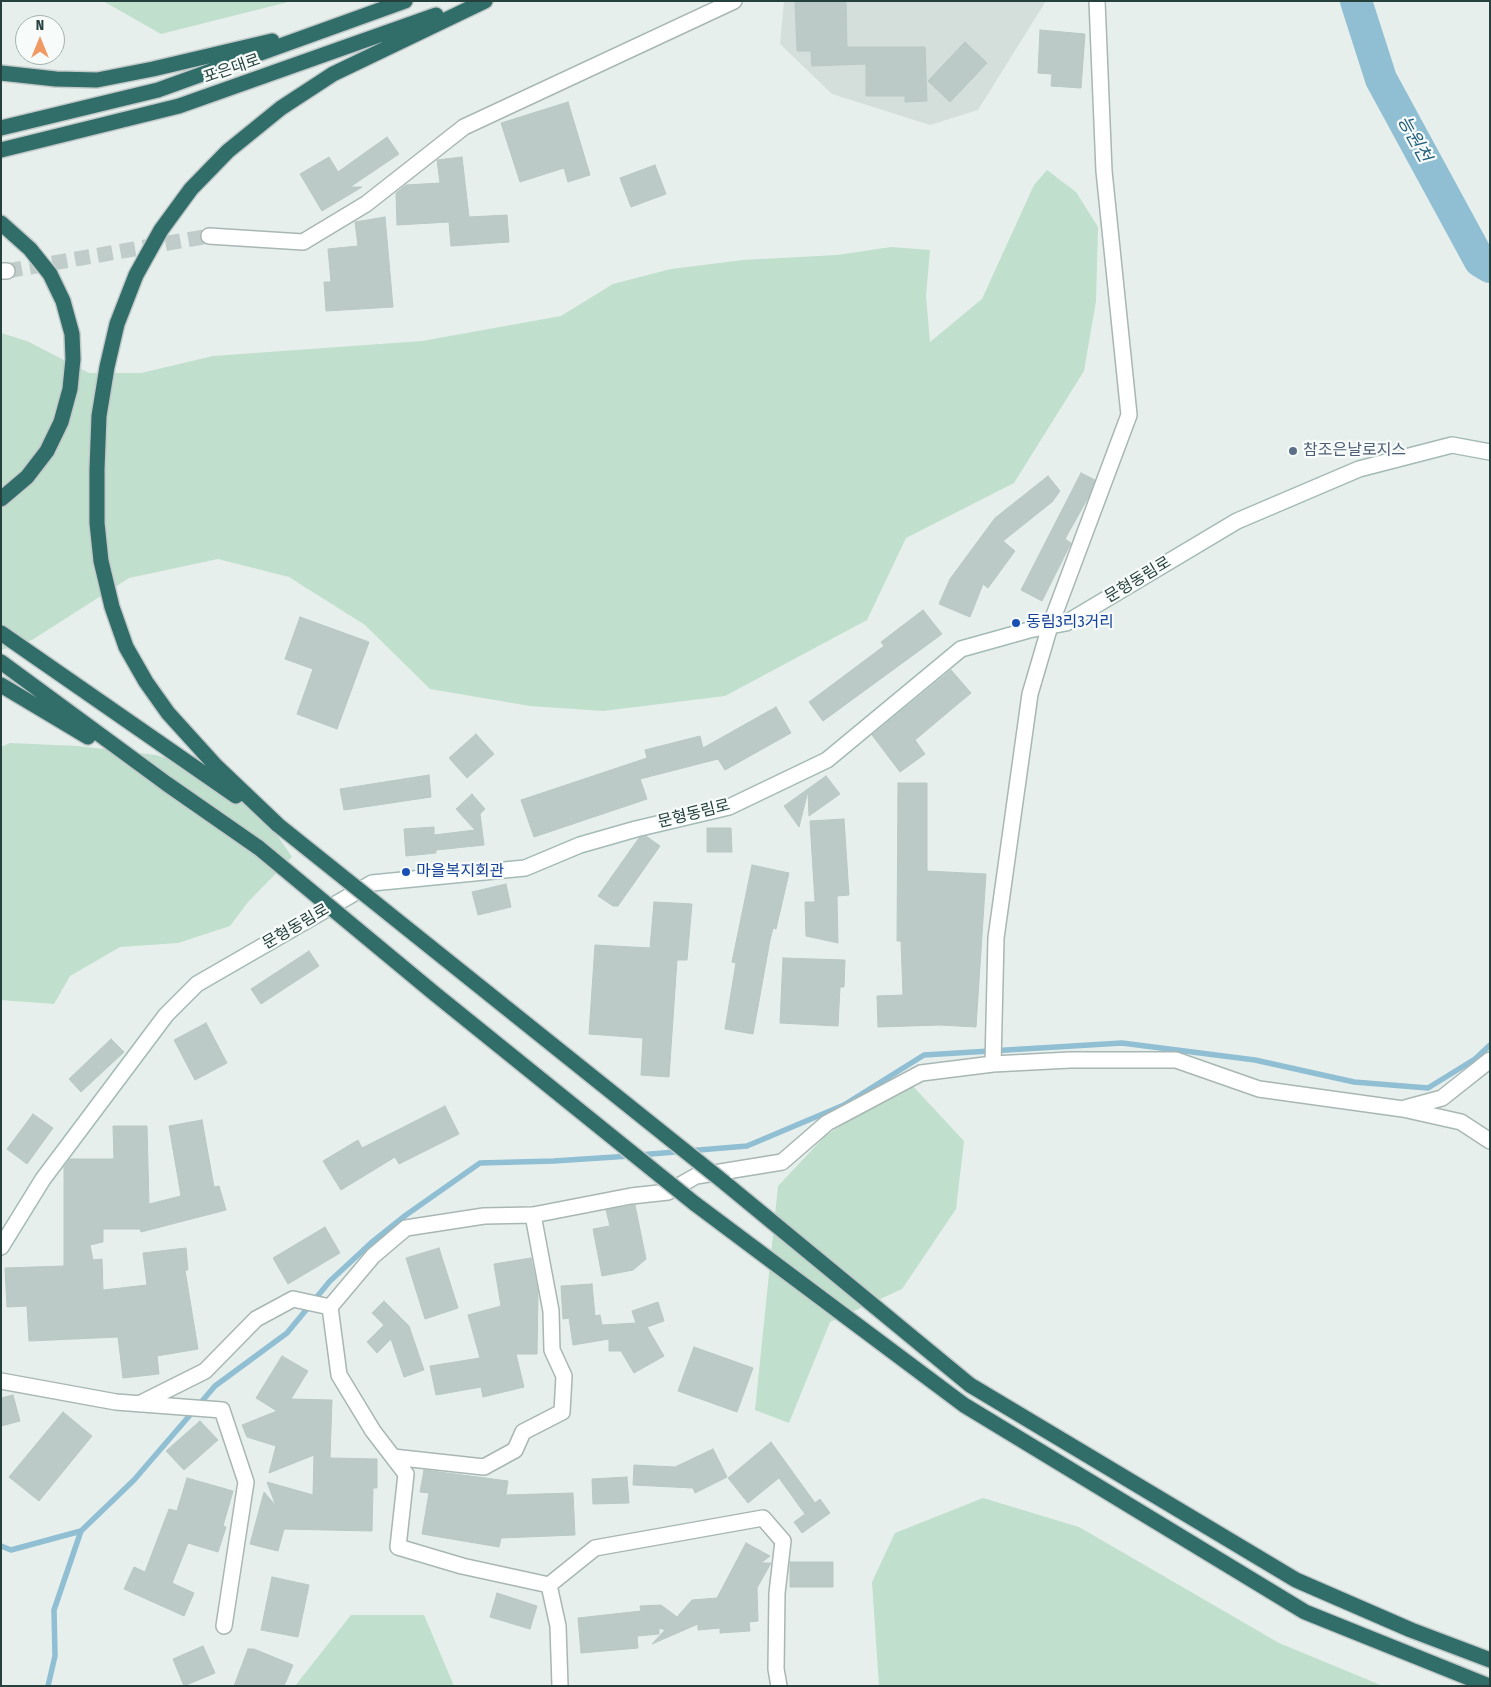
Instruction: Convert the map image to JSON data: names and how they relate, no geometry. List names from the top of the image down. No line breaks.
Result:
{"streets":{"highway":["포은대로"],"street":["문형동림로"]},"water":["능원천"],"places":["참조은날로지스","동림3리3거리","마을복지회관"],"north":"top"}
